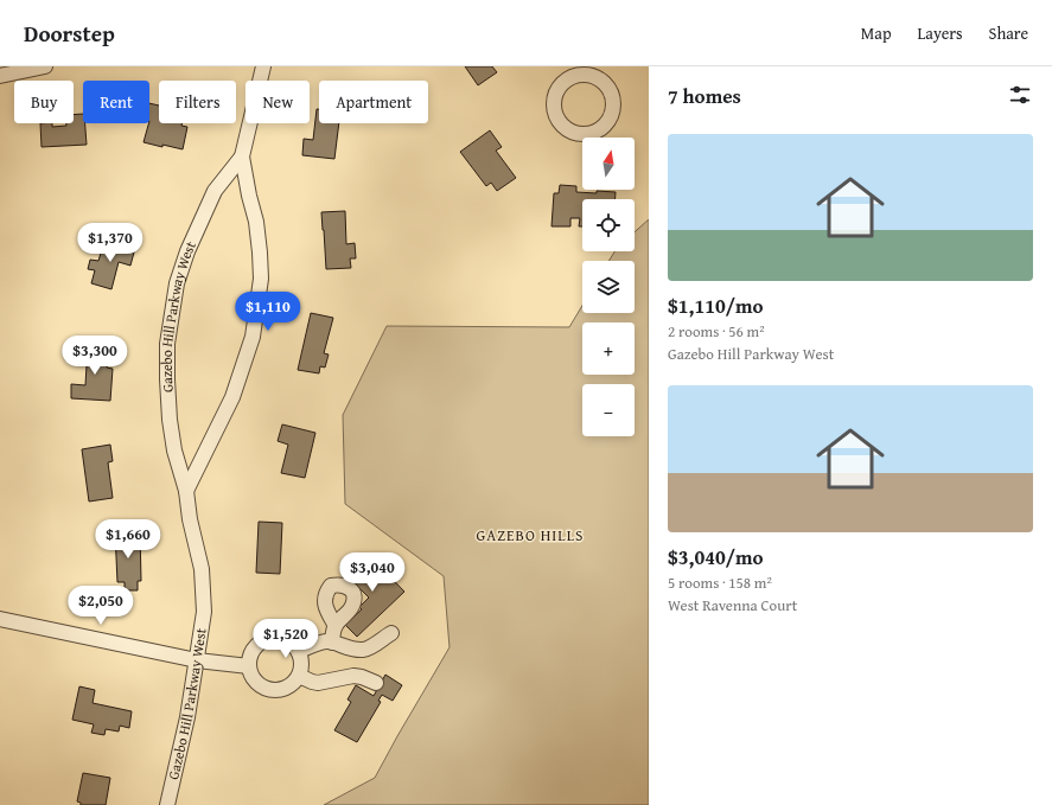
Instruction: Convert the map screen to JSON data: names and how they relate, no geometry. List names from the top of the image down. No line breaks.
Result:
{"streets":{"street":["Gazebo Hill Parkway West"]},"districts":["GAZEBO HILLS"],"north":"top","page":{"header":"Doorstep","nav":["Map","Layers","Share"],"heading":"7 homes","chip":["Buy","Rent","Filters","New","Apartment"],"list":[{"name":"$1,110/mo","note":"2 rooms · 56 m² · Gazebo Hill Parkway West"},{"name":"$3,040/mo","note":"5 rooms · 158 m² · West Ravenna Court"}],"map_buttons":["+","−"],"price":["$1,370","$1,110","$3,300","$1,660","$3,040","$2,050","$1,520"]}}
